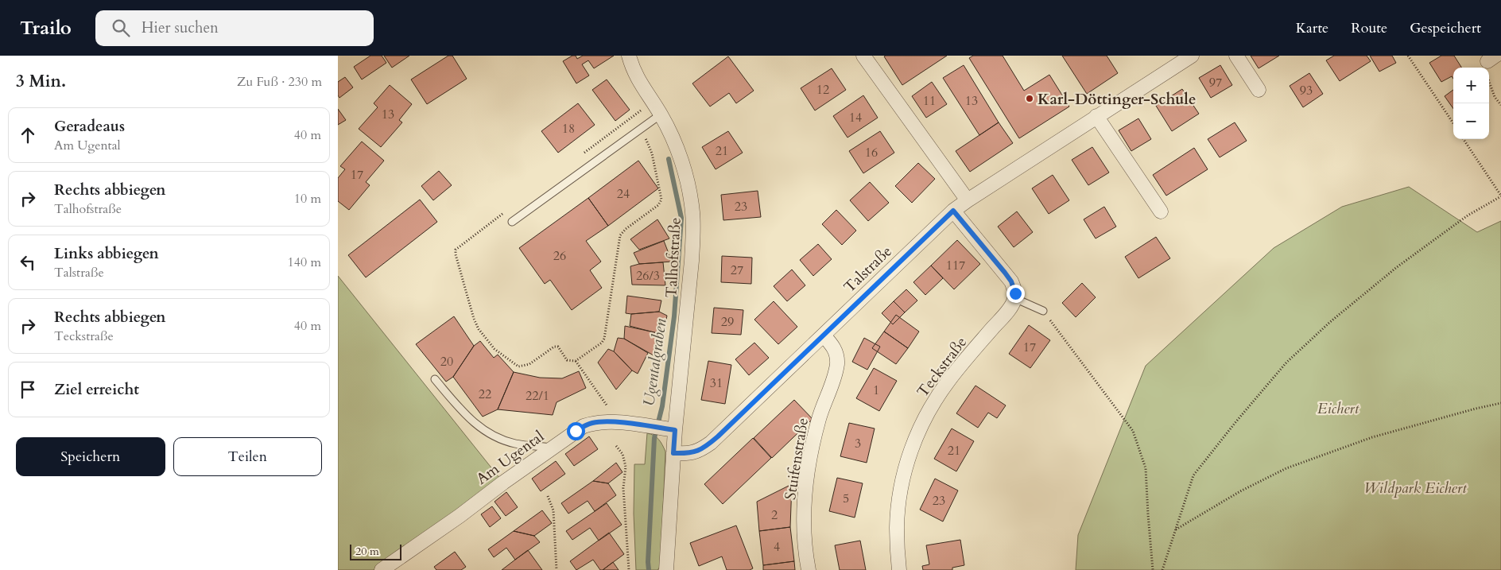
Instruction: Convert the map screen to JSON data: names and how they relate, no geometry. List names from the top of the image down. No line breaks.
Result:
{"streets":{"street":["Talhofstraße","Talstraße","Teckstraße","Am Ugental","Stuifenstraße"]},"crossings":[["Talhofstraße","Talstraße"],["Talhofstraße","Am Ugental"],["Talstraße","Stuifenstraße"]],"water":["Ugentalgraben"],"parks":["Eichert","Wildpark Eichert"],"places":["Karl-Döttinger-Schule"],"house_numbers":["97","12","93","11","13","13","14","18","21","16","17","24","23","26","117","27","26/3","29","17","20","31","1","22","22/1","3","21","5","23","2","4"],"scale_bar":"20 m","page":{"header":"Trailo","search":"Hier suchen","nav":["Karte","Route","Gespeichert"],"heading":["3 Min.","Zu Fuß · 230 m"],"map_buttons":["+","−"],"list":[["Geradeaus","Am Ugental","40 m"],["Rechts abbiegen","Talhofstraße","10 m"],["Links abbiegen","Talstraße","140 m"],["Rechts abbiegen","Teckstraße","40 m"],"Ziel erreicht"],"buttons":["Speichern","Teilen"],"scale":"20 m"}}
